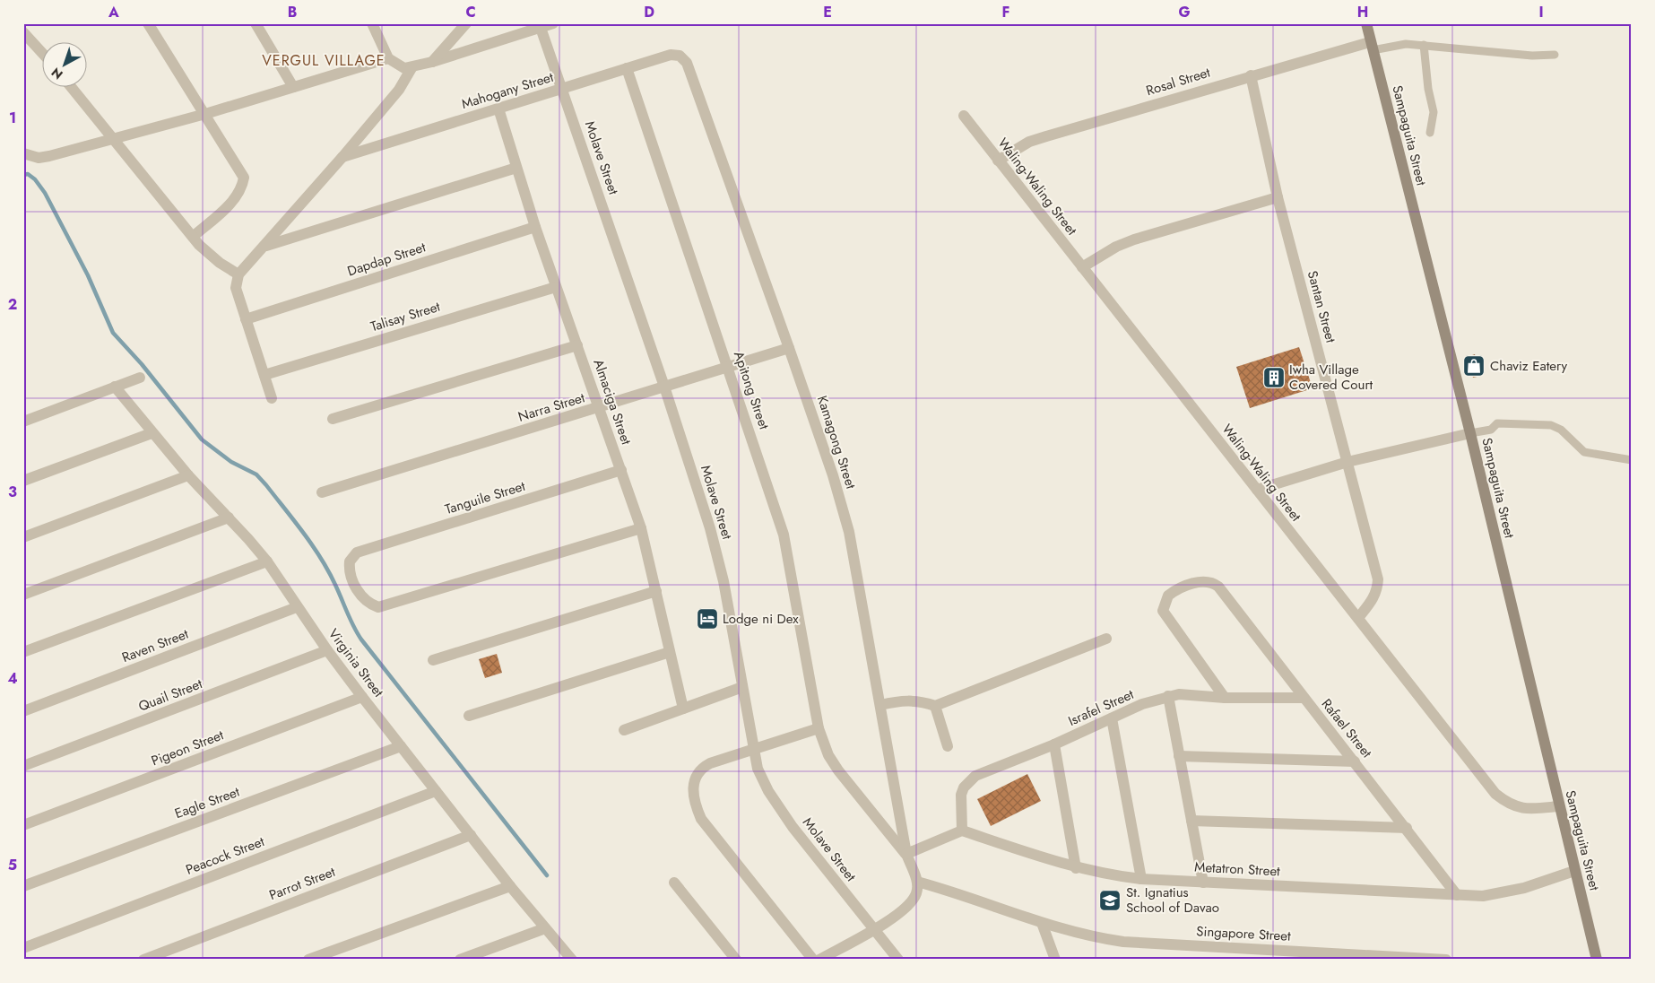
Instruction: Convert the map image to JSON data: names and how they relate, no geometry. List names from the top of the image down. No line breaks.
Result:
{"streets":{"street":["Rosal Street","Mahogany Street","Sampaguita Street","Molave Street","Waling-Waling Street","Dapdap Street","Santan Street","Talisay Street","Apitong Street","Almaciga Street","Narra Street","Kamagong Street","Tanguile Street","Raven Street","Virginia Street","Quail Street","Israfel Street","Rafael Street","Pigeon Street","Eagle Street","Peacock Street","Metatron Street","Parrot Street","Singapore Street"]},"crossings":[["Rosal Street","Sampaguita Street"],["Rosal Street","Waling-Waling Street"],["Rosal Street","Santan Street"],["Mahogany Street","Molave Street"],["Mahogany Street","Apitong Street"],["Mahogany Street","Almaciga Street"],["Mahogany Street","Kamagong Street"],["Sampaguita Street","Waling-Waling Street"],["Sampaguita Street","Metatron Street"],["Molave Street","Narra Street"],["Waling-Waling Street","Santan Street"],["Dapdap Street","Almaciga Street"],["Talisay Street","Almaciga Street"],["Apitong Street","Narra Street"],["Apitong Street","Kamagong Street"],["Almaciga Street","Narra Street"],["Almaciga Street","Tanguile Street"],["Narra Street","Kamagong Street"],["Raven Street","Virginia Street"],["Virginia Street","Quail Street"],["Virginia Street","Pigeon Street"],["Virginia Street","Eagle Street"],["Virginia Street","Peacock Street"],["Virginia Street","Parrot Street"],["Israfel Street","Rafael Street"],["Israfel Street","Metatron Street"],["Rafael Street","Metatron Street"]],"districts":["VERGUL VILLAGE"],"places":{"shop":["Chaviz Eatery"],"building":["Iwha Village Covered Court"],"hotel":["Lodge ni Dex"],"school or university":["St. Ignatius School of Davao"]},"north":"bottom left","grid":{"columns":["A","B","C","D","E","F","G","H","I"],"rows":["1","2","3","4","5"]}}
